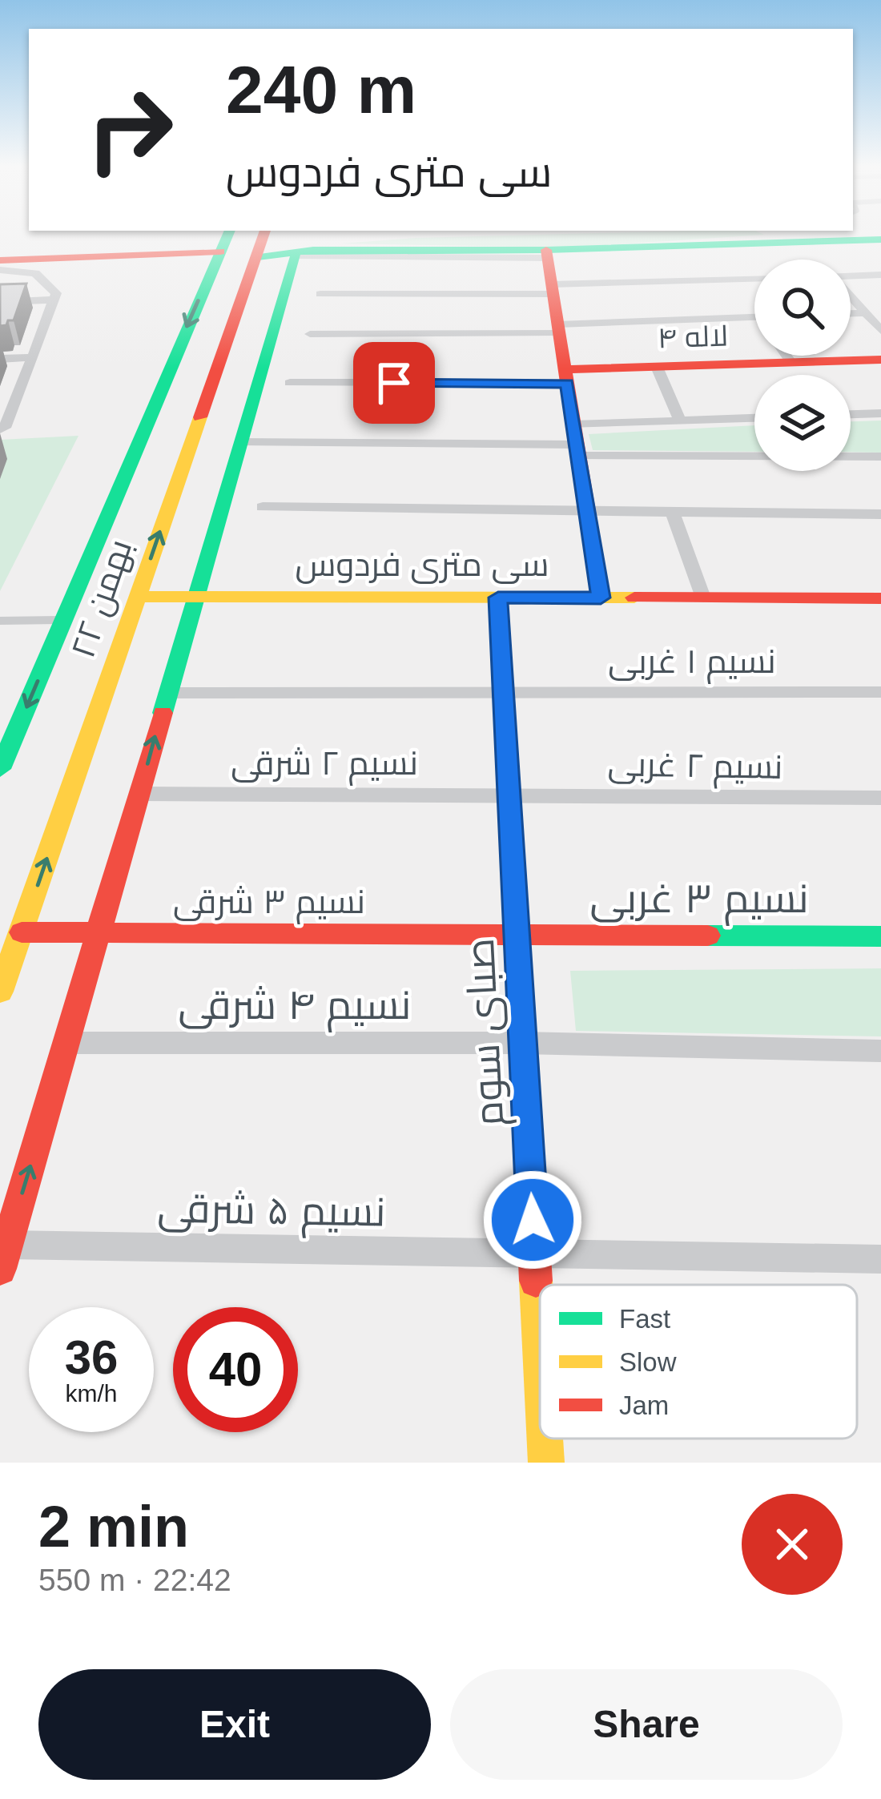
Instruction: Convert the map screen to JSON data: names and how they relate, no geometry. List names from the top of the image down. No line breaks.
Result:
{"streets":{"main road":["لاله ۴","سی متری فردوس","۲۲ بهمن","نسیم ۳ غربی","نسیم ۳ شرقی","صبای سوم"],"street":["نسیم ۱ غربی","نسیم ۲ شرقی","نسیم ۲ غربی","نسیم ۴ شرقی","نسیم ۵ شرقی"]},"crossings":[["سی متری فردوس","۲۲ بهمن"],["سی متری فردوس","صبای سوم"],["۲۲ بهمن","نسیم ۳ شرقی"],["نسیم ۱ غربی","صبای سوم"],["نسیم ۲ شرقی","نسیم ۲ غربی"],["نسیم ۲ شرقی","صبای سوم"],["نسیم ۲ غربی","صبای سوم"],["نسیم ۳ غربی","نسیم ۳ شرقی"],["نسیم ۳ غربی","صبای سوم"],["نسیم ۳ شرقی","صبای سوم"],["نسیم ۴ شرقی","صبای سوم"],["صبای سوم","نسیم ۵ شرقی"]],"legend":["Fast","Slow","Jam"],"page":{"turn":["240 m","سی متری فردوس"],"speed":"36 km/h","limit":"40","heading":["2 min","550 m · 22:42"],"buttons":["Exit","Share"]}}
